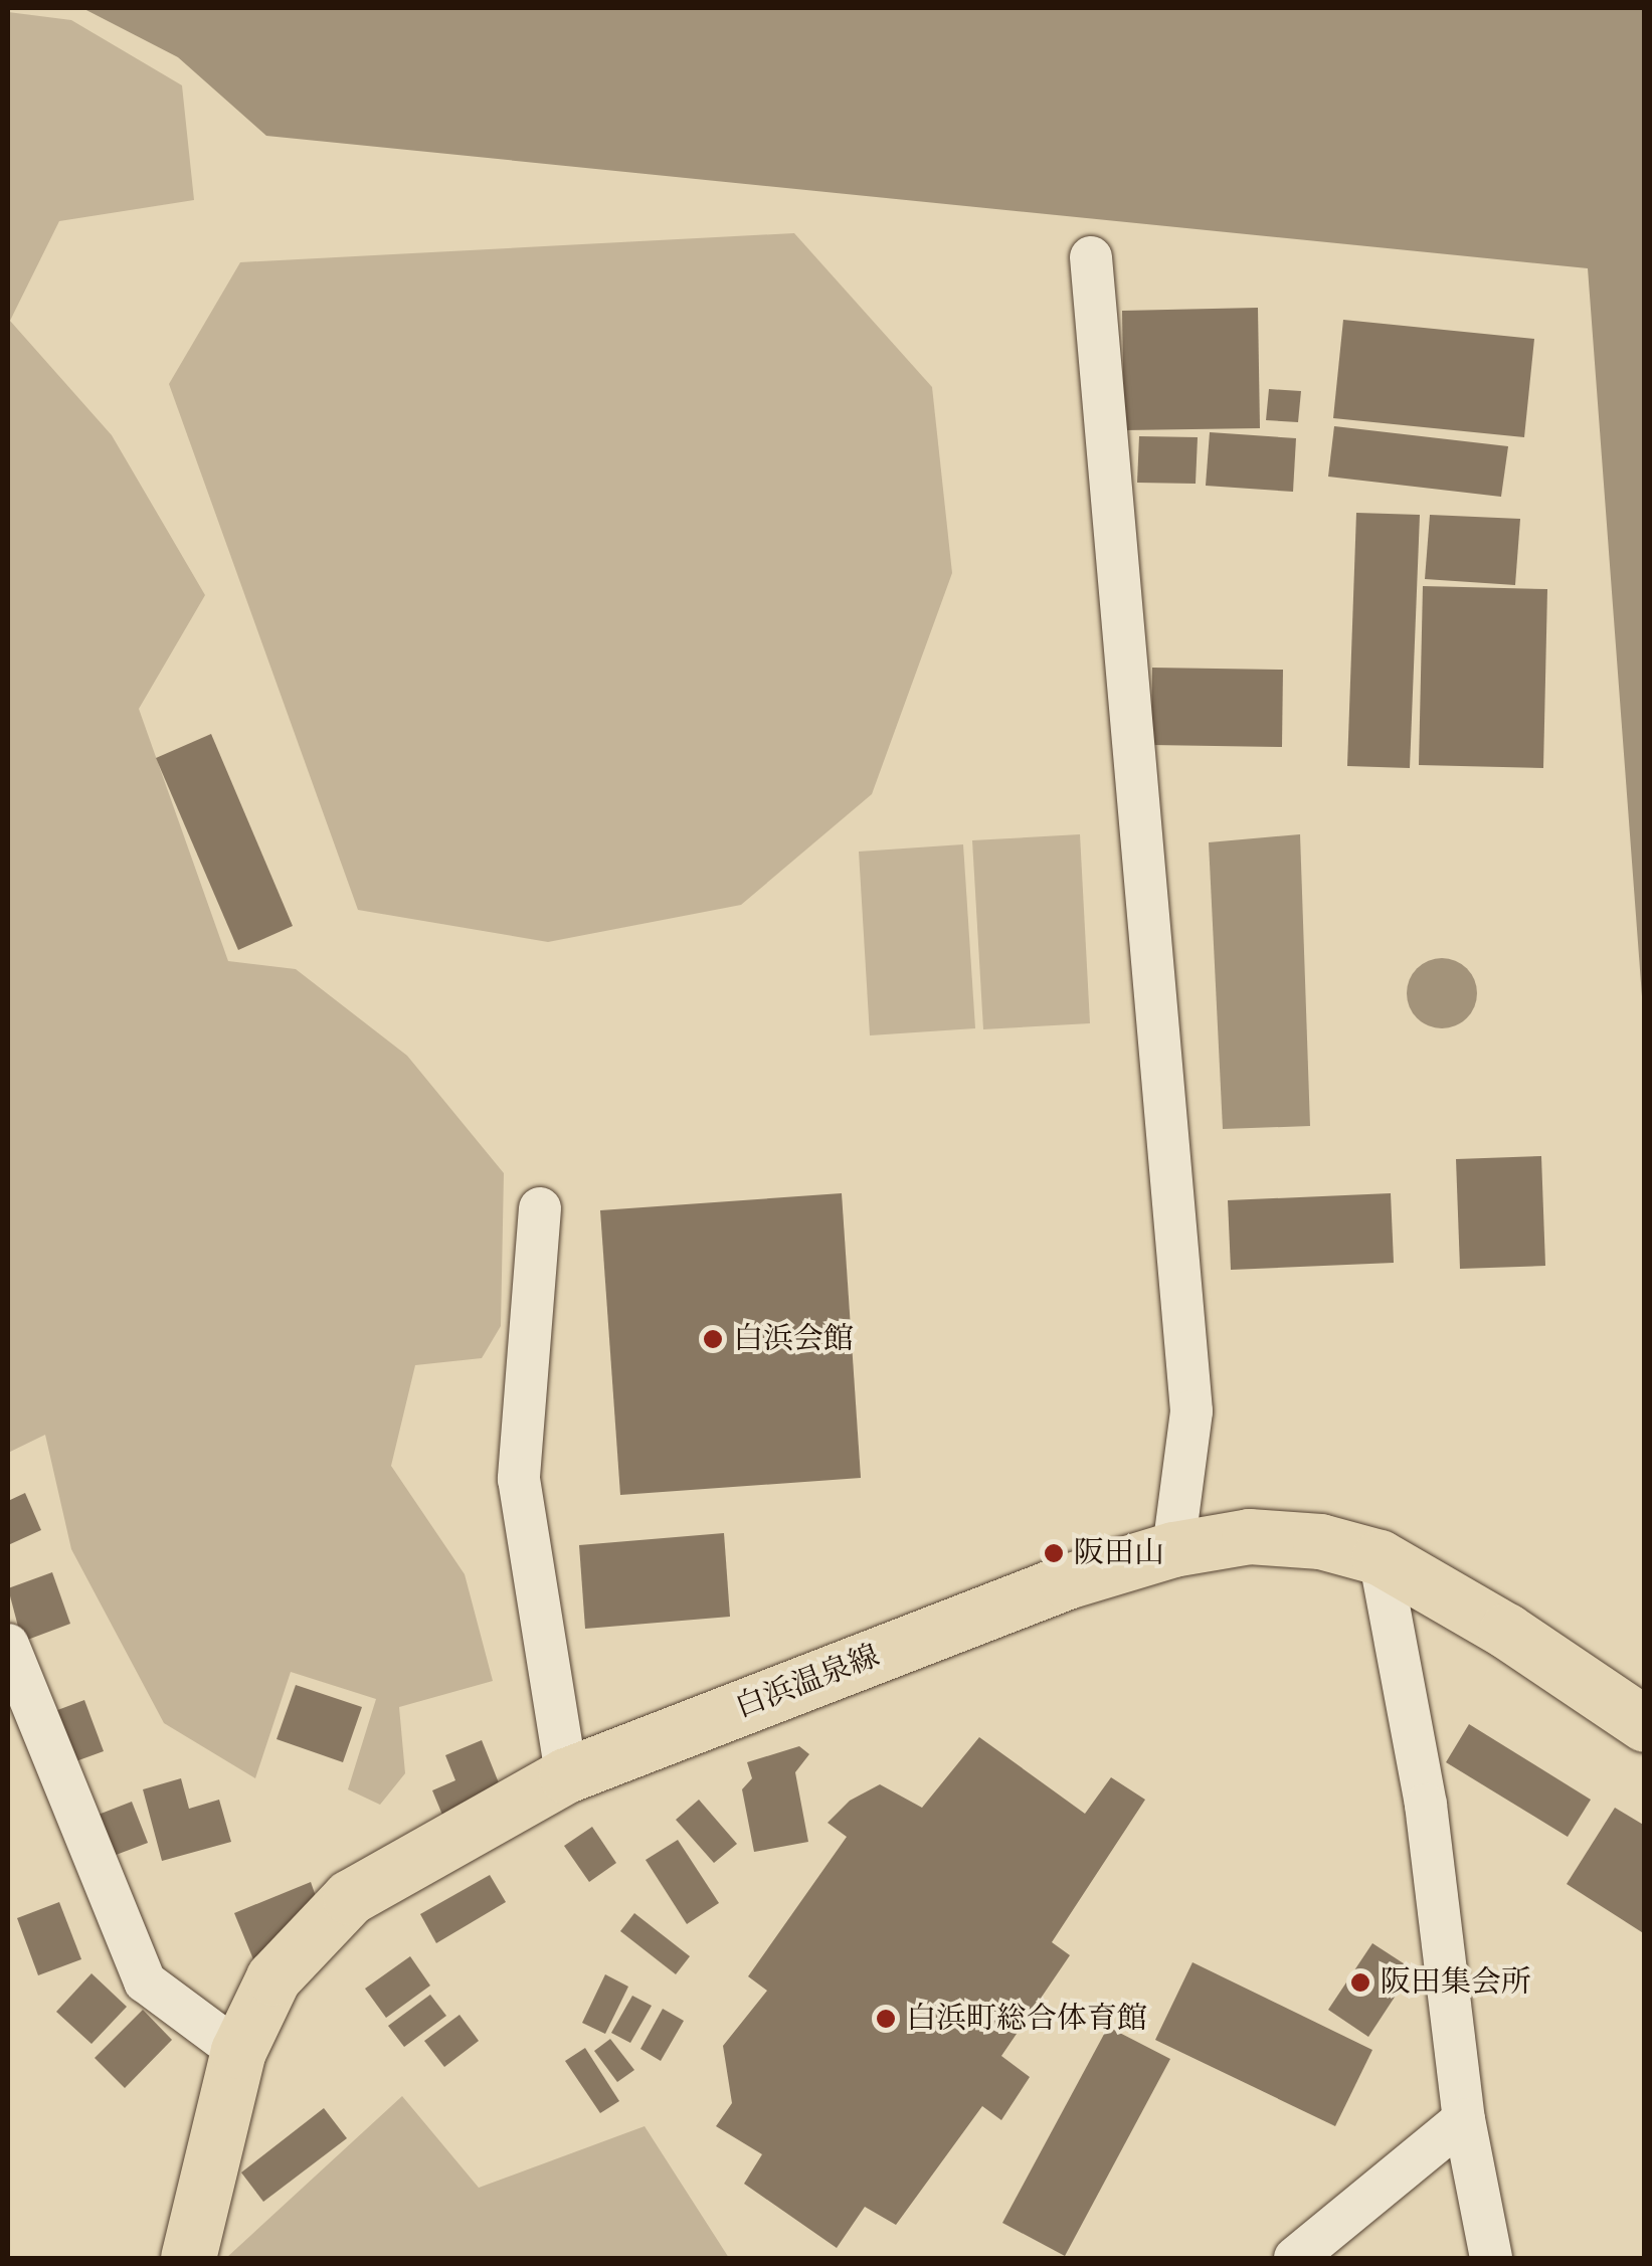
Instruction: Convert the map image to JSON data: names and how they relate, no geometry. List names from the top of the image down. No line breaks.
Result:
{"streets":{"main road":["白浜温泉線"]},"places":["白浜会館","阪田山","阪田集会所","白浜町総合体育館"]}
